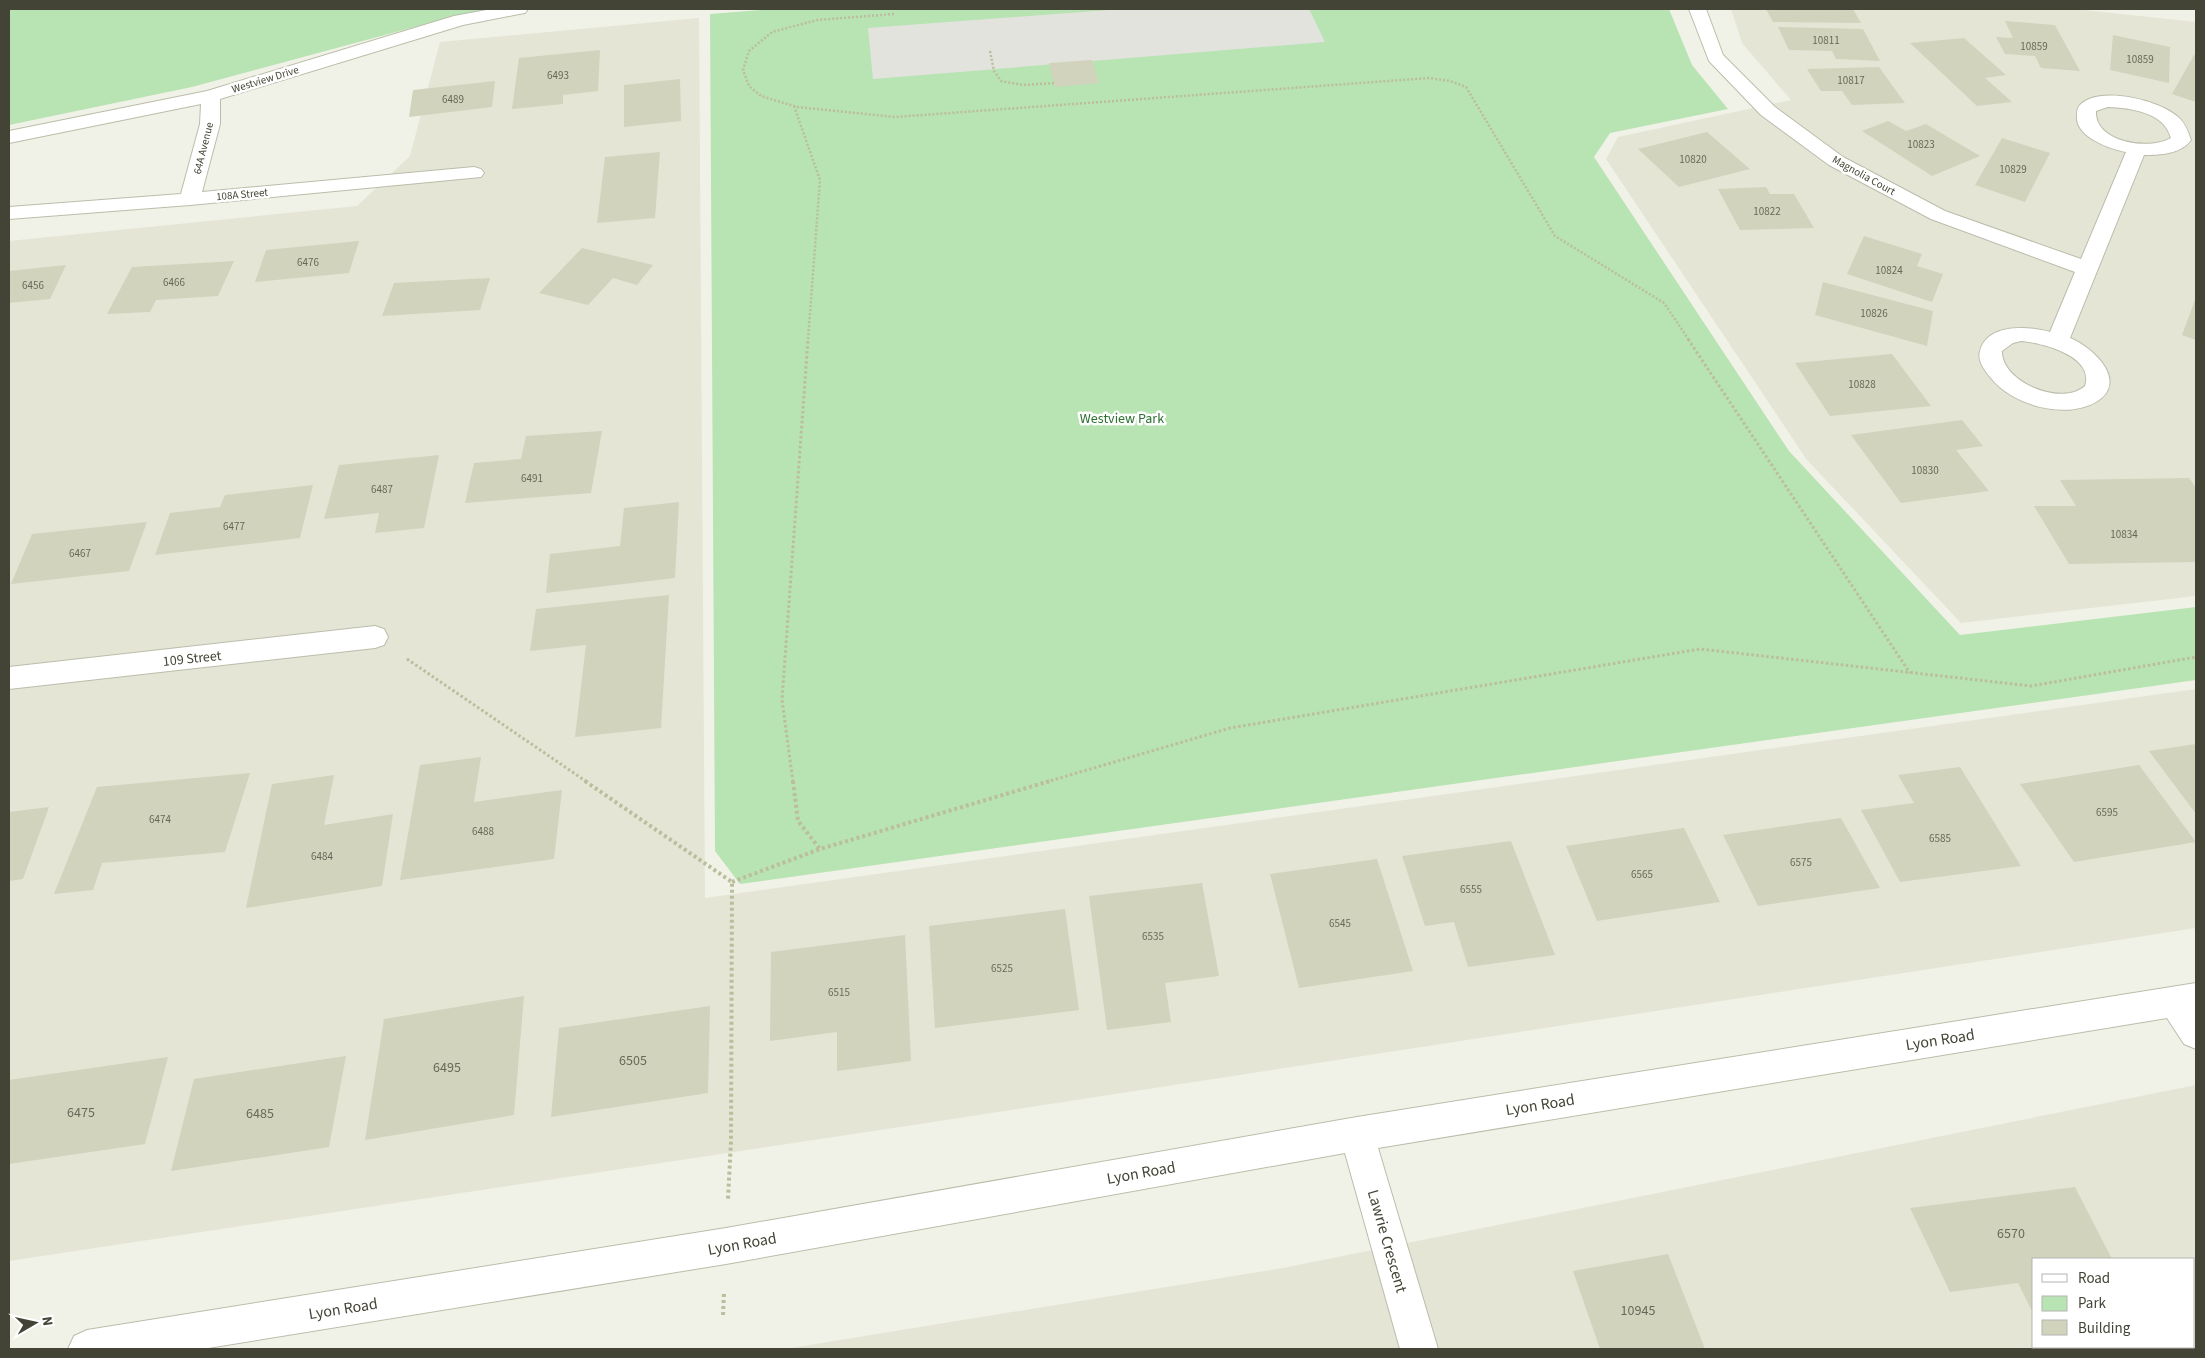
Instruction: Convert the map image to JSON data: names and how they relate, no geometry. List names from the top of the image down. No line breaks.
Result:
{"streets":{"street":["Westview Drive","64A Avenue","Magnolia Court","108A Street","109 Street","Lyon Road","Lawrie Crescent"]},"crossings":[["Westview Drive","64A Avenue"],["64A Avenue","108A Street"],["Lyon Road","Lawrie Crescent"]],"parks":["Westview Park"],"house_numbers":["10811","10859","10859","6493","10817","6489","10823","10820","10829","10822","6476","10824","6466","6456","10826","10828","10830","6491","6487","6477","10834","6467","6595","6474","6488","6585","6484","6575","6565","6555","6545","6535","6525","6515","6505","6495","6475","6485","6570","10945"],"legend":["Road","Park","Building"],"north":"right"}
